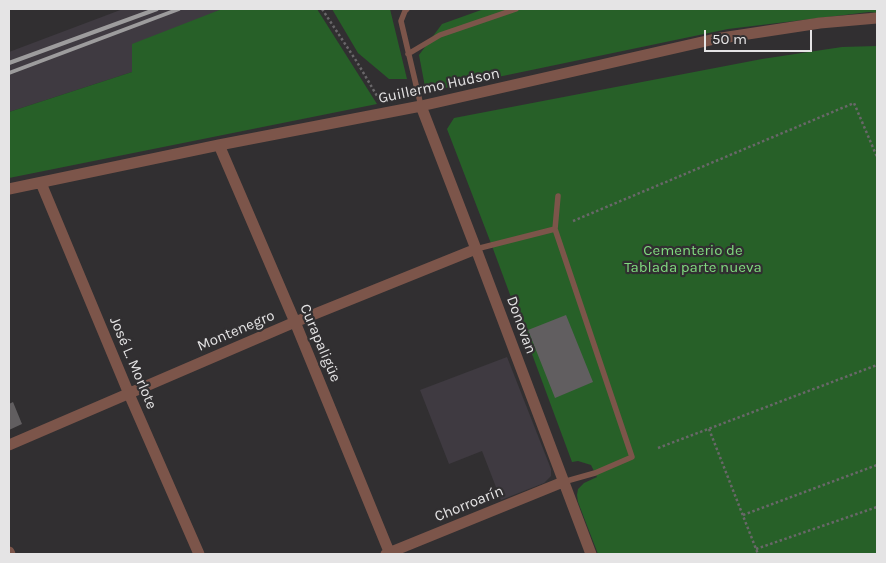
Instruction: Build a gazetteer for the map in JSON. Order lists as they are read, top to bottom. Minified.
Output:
{"streets":{"street":["Guillermo Hudson","Donovan","Montenegro","Curapaligüe","José L. Morlote","Chorroarín"]},"crossings":[["Guillermo Hudson","Donovan"],["Guillermo Hudson","Curapaligüe"],["Guillermo Hudson","José L. Morlote"],["Donovan","Montenegro"],["Donovan","Chorroarín"],["Montenegro","Curapaligüe"],["Montenegro","José L. Morlote"],["Curapaligüe","Chorroarín"]],"parks":["Cementerio de Tablada parte nueva"],"scale_bar":"50 m"}
